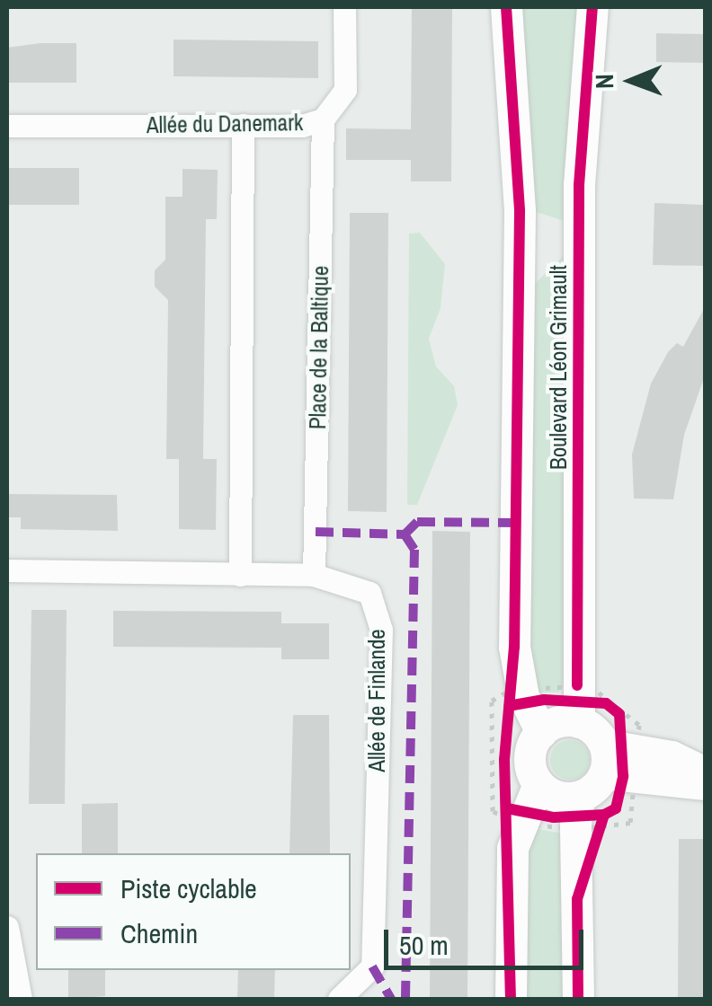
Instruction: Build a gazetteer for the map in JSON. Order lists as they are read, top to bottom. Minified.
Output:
{"streets":{"main road":["Boulevard Léon Grimault"],"street":["Allée du Danemark","Place de la Baltique","Allée de Finlande"]},"crossings":[["Allée du Danemark","Place de la Baltique"],["Place de la Baltique","Allée de Finlande"]],"legend":["Piste cyclable","Chemin"],"scale_bar":"50 m","north":"left"}
